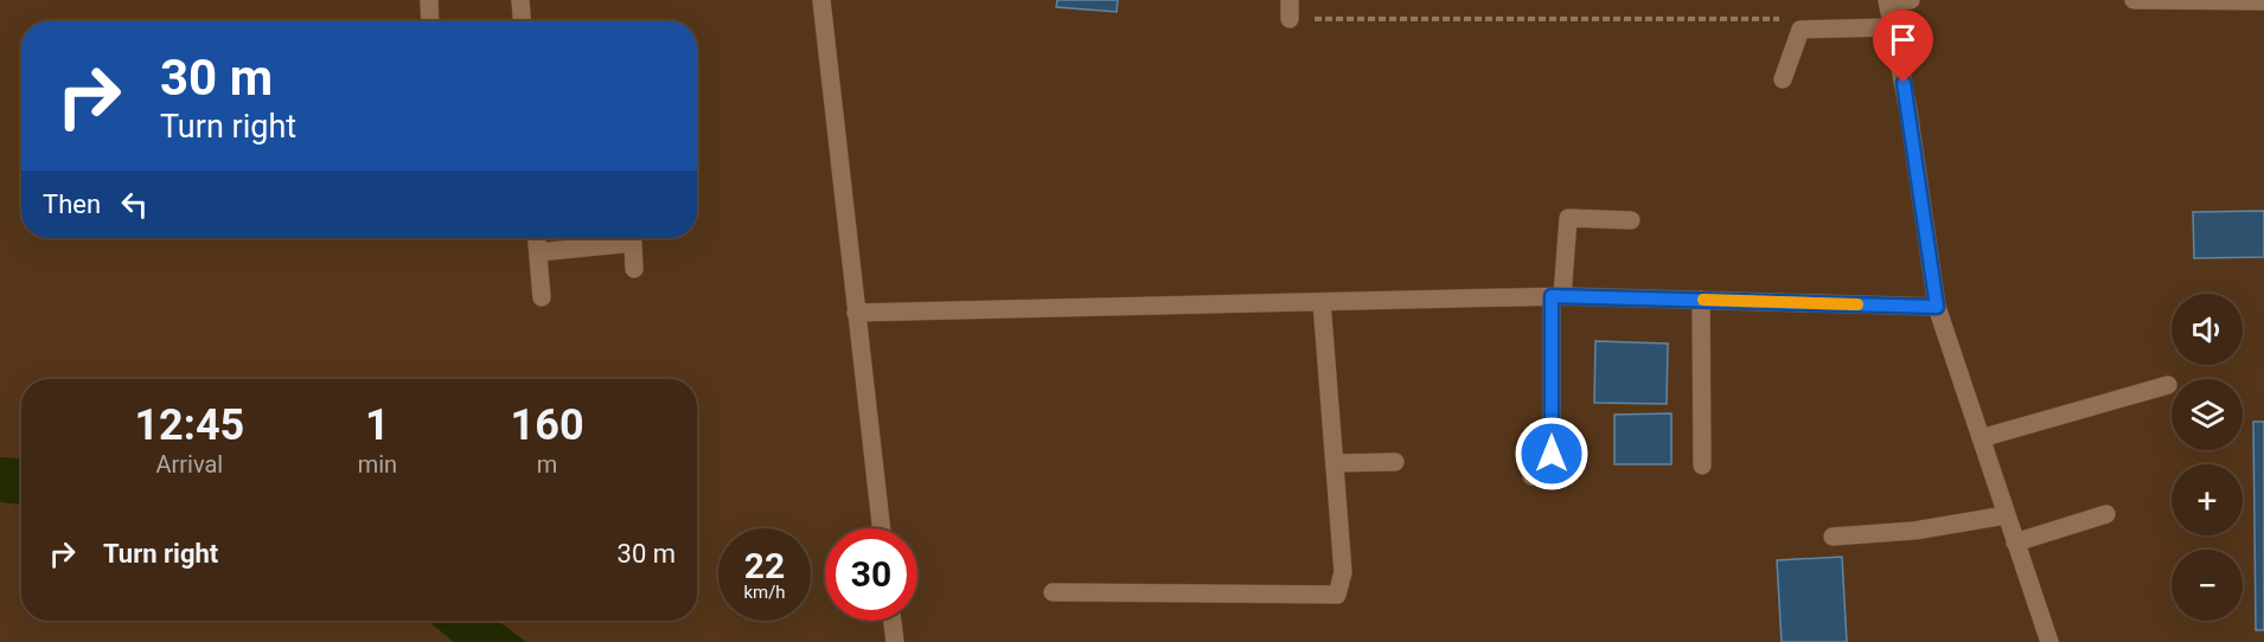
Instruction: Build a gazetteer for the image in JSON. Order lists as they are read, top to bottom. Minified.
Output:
{"page":{"turn":["30 m","Turn right"],"then":"Then","map_buttons":["+","−"],"eta":["12:45","Arrival","1","min","160","m"],"list":[{"name":"Turn right","value":"30 m"}],"speed":"22 km/h","limit":"30"}}
